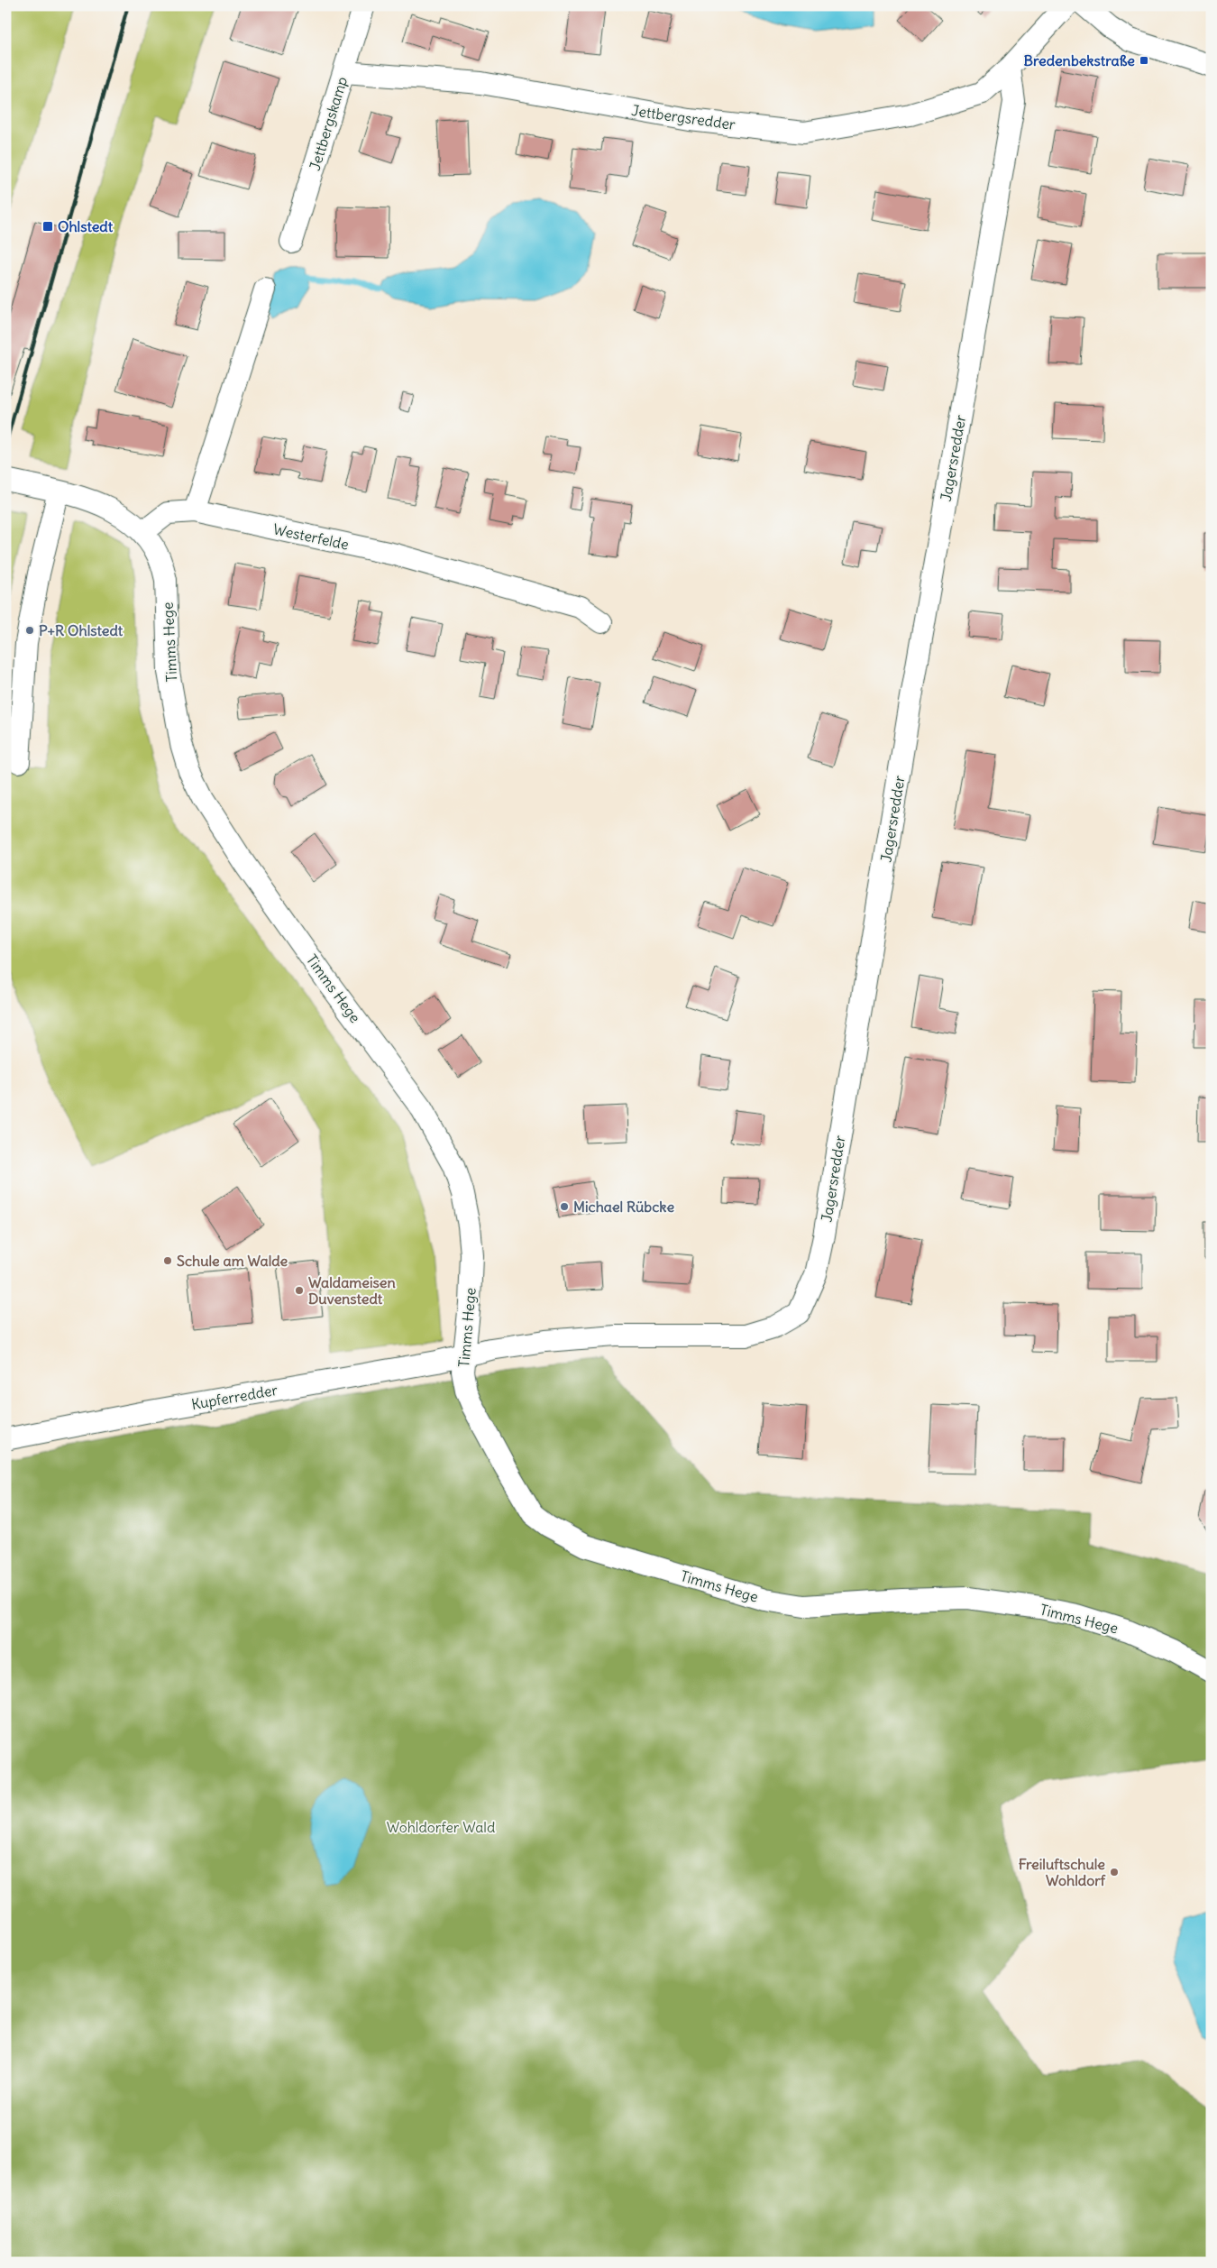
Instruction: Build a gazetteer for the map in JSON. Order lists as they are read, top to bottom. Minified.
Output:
{"streets":{"street":["Jettbergsredder","Jettbergskamp","Jagersredder","Westerfelde","Timms Hege","Kupferredder"]},"crossings":[["Jettbergsredder","Jettbergskamp"],["Jettbergsredder","Jagersredder"],["Jagersredder","Timms Hege"],["Jagersredder","Kupferredder"],["Westerfelde","Timms Hege"],["Timms Hege","Kupferredder"]],"parks":["Wohldorfer Wald"],"places":{"transit":["Bredenbekstraße","Ohlstedt"],"other":["P+R Ohlstedt","Michael Rübcke","Schule am Walde","Waldameisen Duvenstedt","Freiluftschule Wohldorf"]}}
